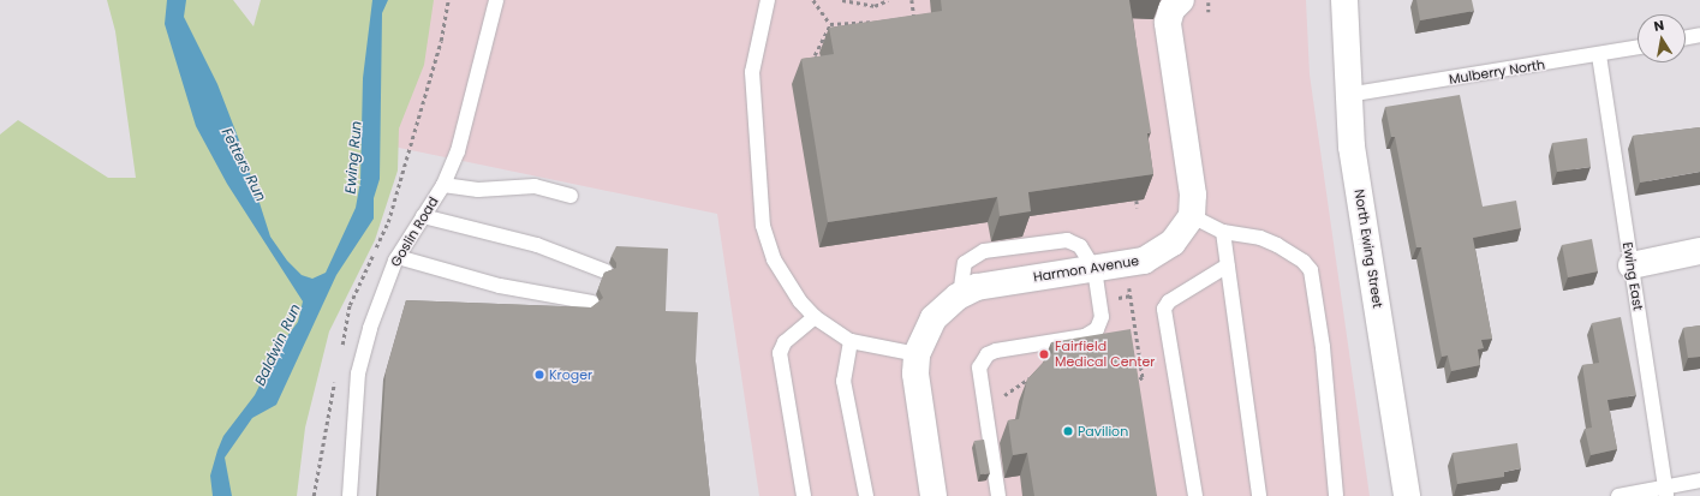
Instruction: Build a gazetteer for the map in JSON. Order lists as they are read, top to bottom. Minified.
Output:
{"streets":{"street":["North Ewing Street","Harmon Avenue"],"lane":["Mulberry North","Goslin Road","Ewing East"]},"crossings":[["Mulberry North","North Ewing Street"],["Mulberry North","Ewing East"]],"water":["Ewing Run","Fetters Run","Baldwin Run"],"places":["Fairfield Medical Center","Kroger","Pavilion"],"north":"top"}
